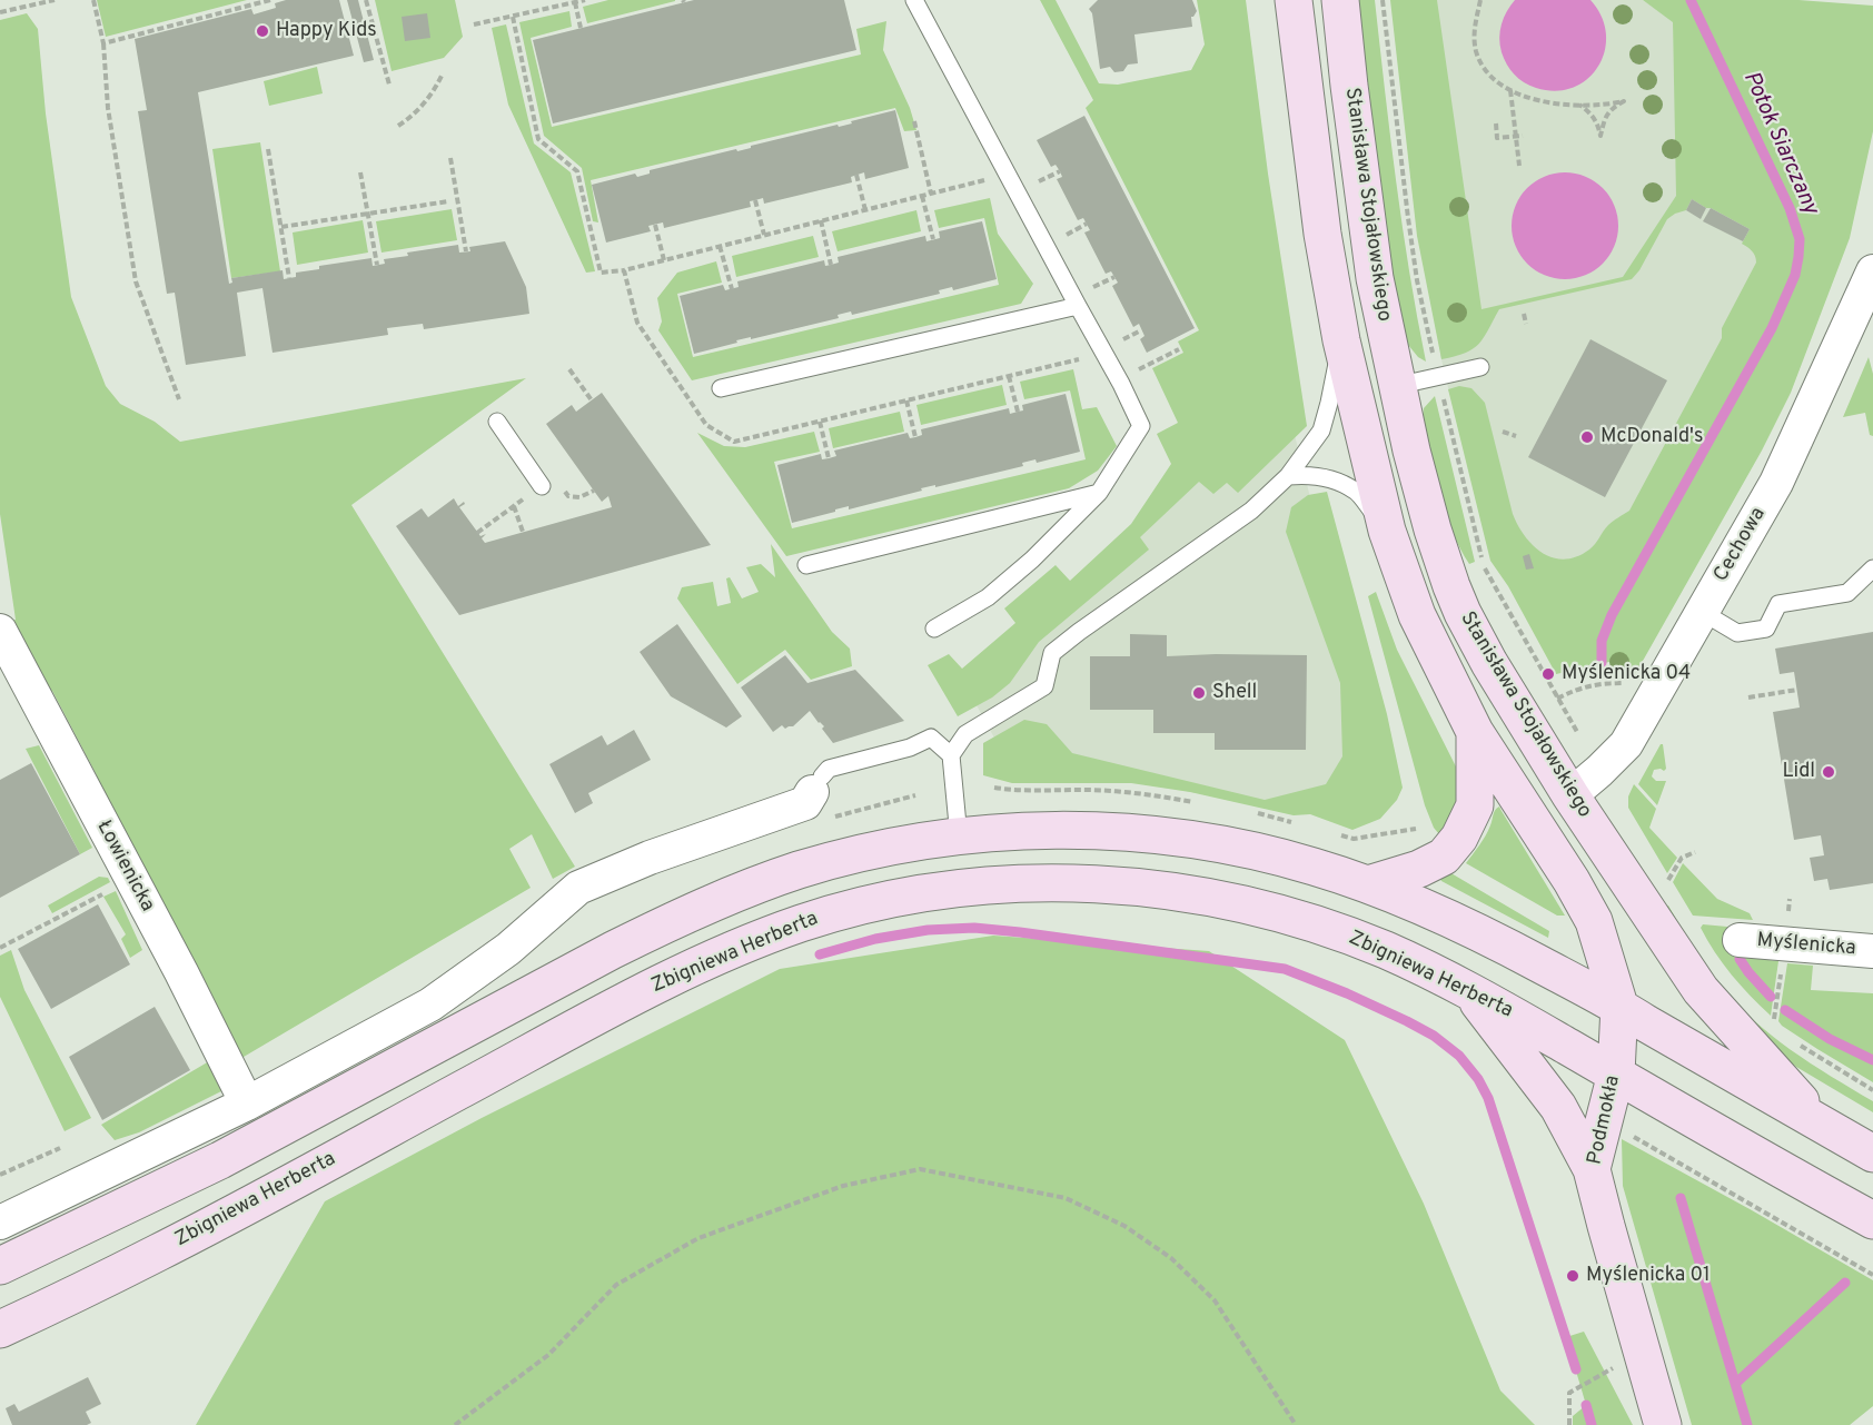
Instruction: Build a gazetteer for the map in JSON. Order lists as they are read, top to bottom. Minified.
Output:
{"streets":{"main road":["Stanisława Stojałowskiego","Zbigniewa Herberta","Podmokła"],"street":["Cechowa","Łowienicka","Myślenicka"]},"crossings":[["Stanisława Stojałowskiego","Cechowa"],["Zbigniewa Herberta","Podmokła"]],"water":["Potok Siarczany"],"places":["Happy Kids","McDonald's","Myślenicka 04","Shell","Lidl","Myślenicka 01"]}
